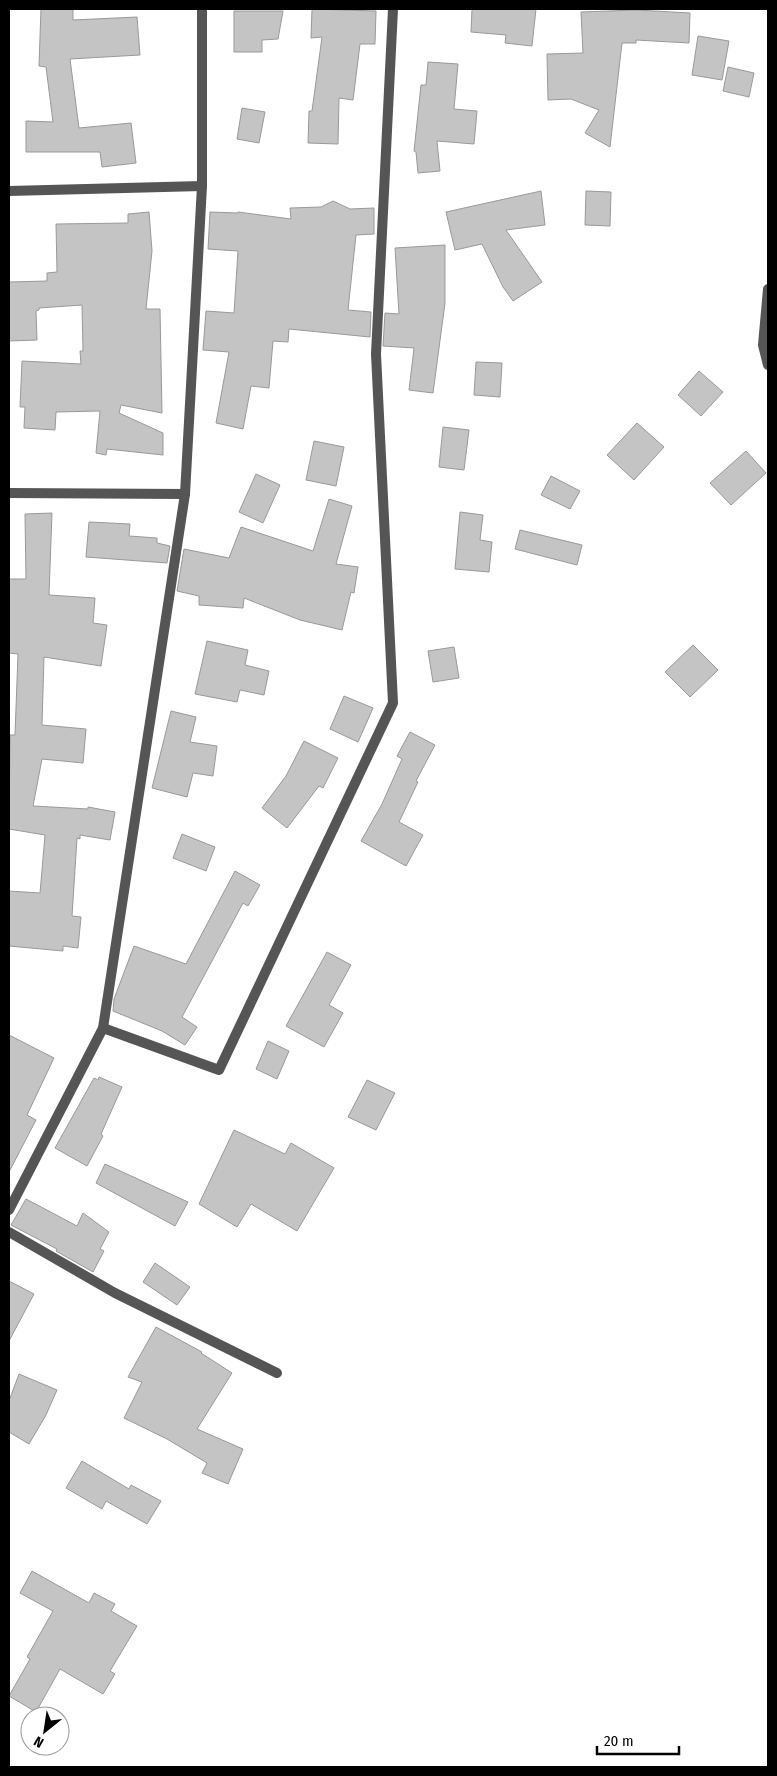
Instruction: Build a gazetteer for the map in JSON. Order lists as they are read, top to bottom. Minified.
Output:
{"scale_bar":"20 m","north":"bottom left"}
